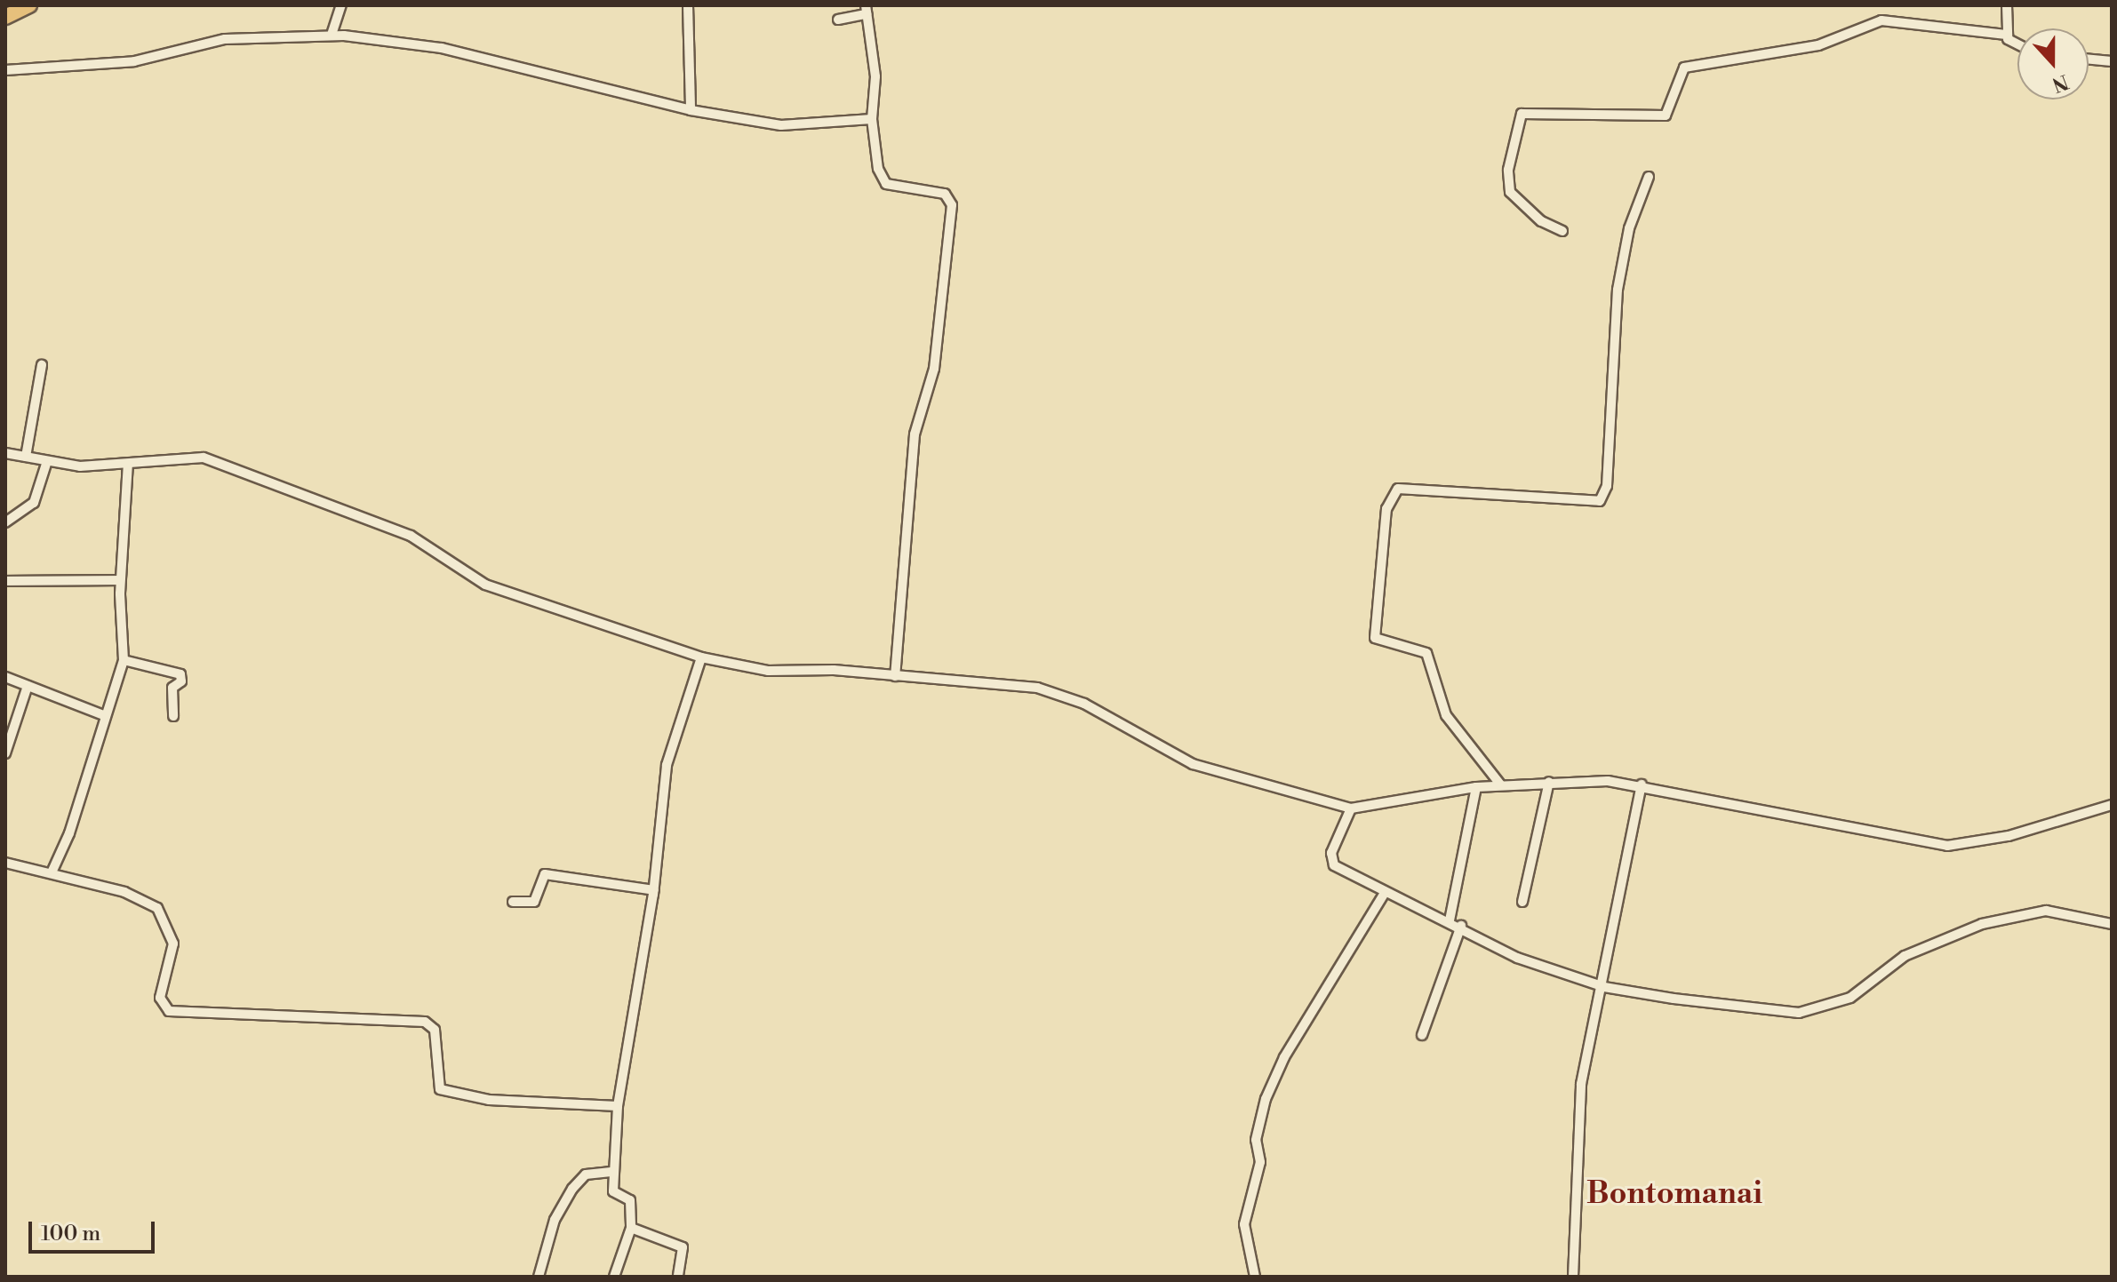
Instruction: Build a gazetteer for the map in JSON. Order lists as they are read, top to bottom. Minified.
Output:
{"districts":["Bontomanai"],"scale_bar":"100 m","north":"bottom"}
